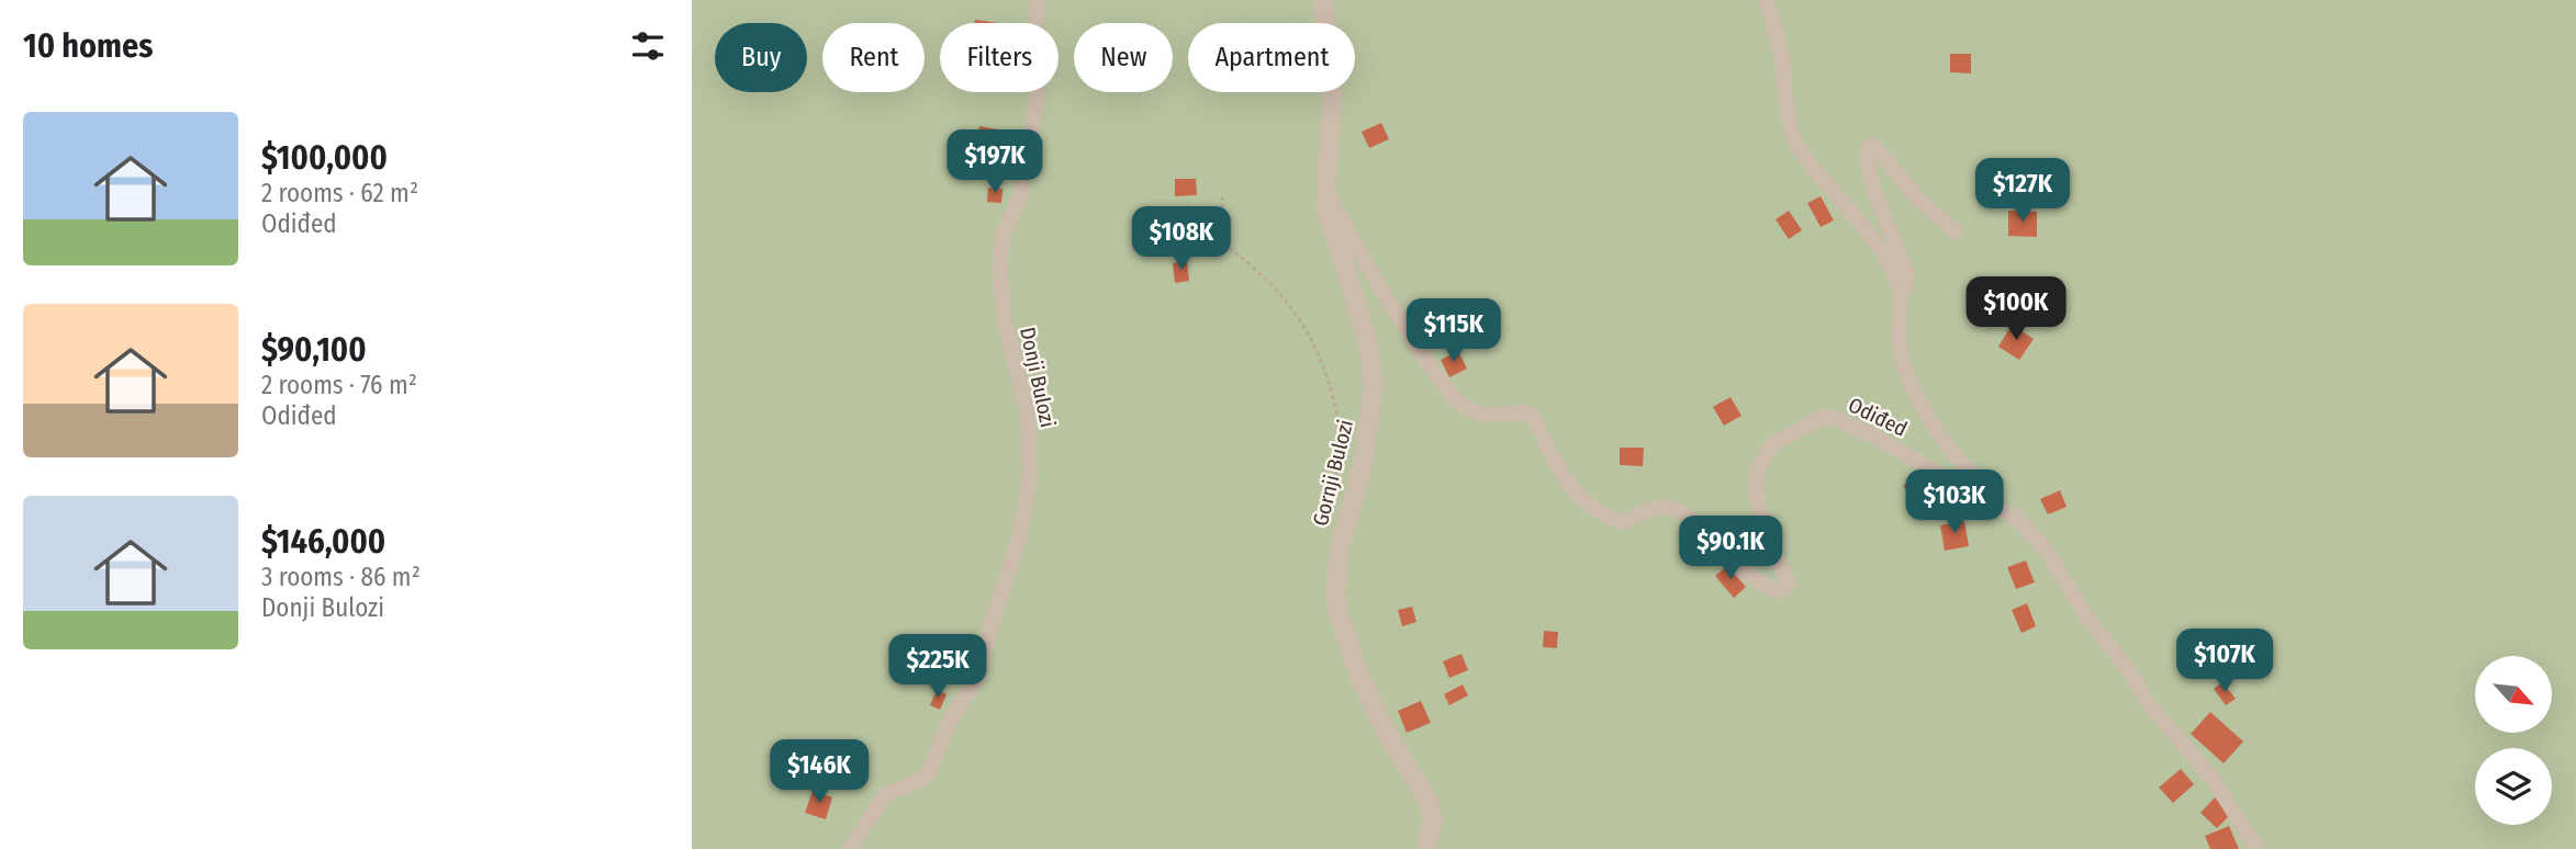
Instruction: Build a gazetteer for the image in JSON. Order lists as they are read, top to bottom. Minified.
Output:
{"streets":{"street":["Donji Bulozi","Odiđed","Gornji Bulozi"]},"crossings":[["Odiđed","Gornji Bulozi"]],"north":"bottom right","page":{"heading":"10 homes","chip":["Buy","Rent","Filters","New","Apartment"],"list":[{"name":"$100,000","note":"2 rooms · 62 m² · Odiđed"},{"name":"$90,100","note":"2 rooms · 76 m² · Odiđed"},{"name":"$146,000","note":"3 rooms · 86 m² · Donji Bulozi"}],"price":["$197K","$127K","$108K","$100K","$115K","$103K","$90.1K","$107K","$225K","$146K"]}}
